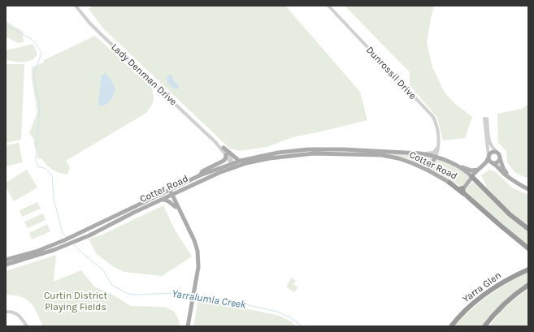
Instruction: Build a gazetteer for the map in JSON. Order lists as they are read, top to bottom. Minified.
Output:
{"streets":{"highway":["Yarra Glen"],"main road":["Cotter Road"],"street":["Dunrossil Drive","Lady Denman Drive"]},"crossings":[["Dunrossil Drive","Cotter Road"],["Lady Denman Drive","Cotter Road"]],"water":["Yarralumla Creek"],"parks":["Curtin District Playing Fields"]}
